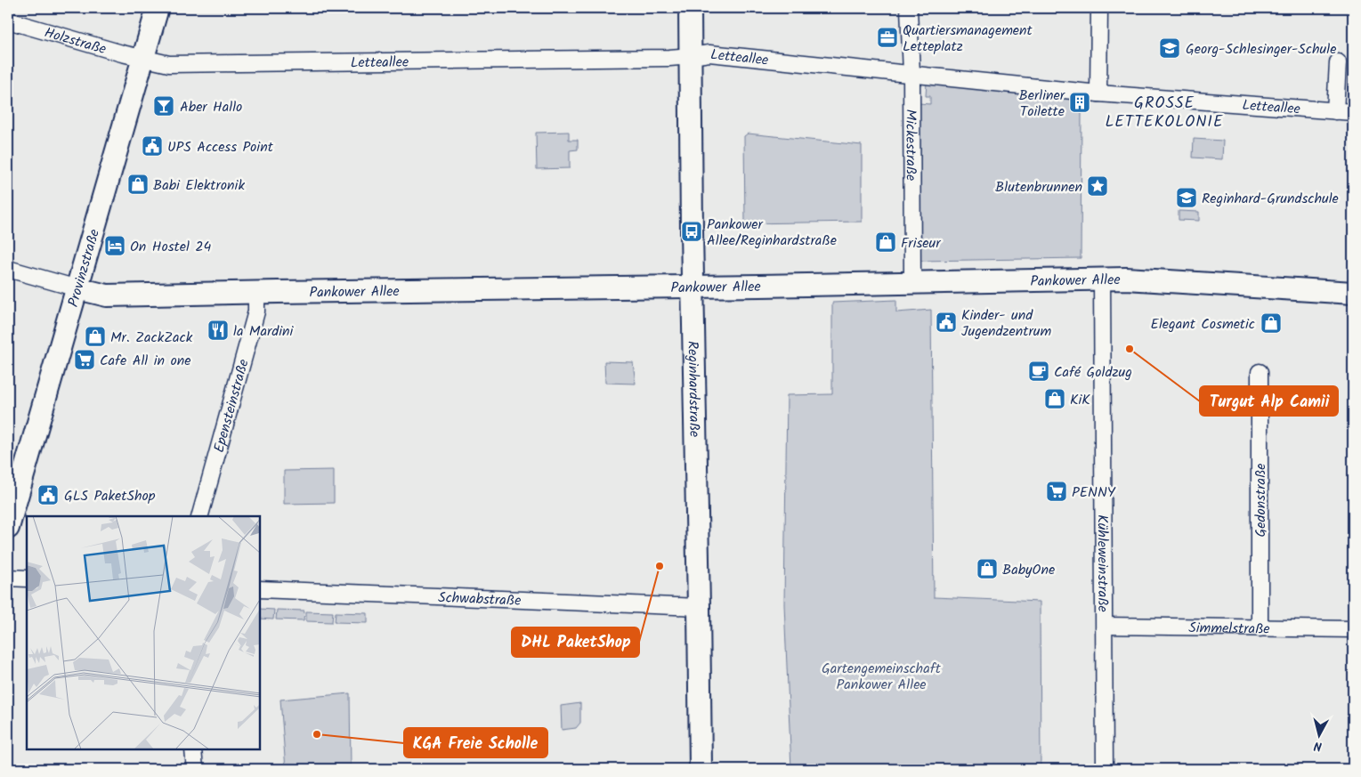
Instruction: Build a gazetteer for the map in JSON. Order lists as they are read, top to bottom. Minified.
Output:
{"streets":{"street":["Holzstraße","Letteallee","Mickestraße","Provinzstraße","Pankower Allee","Reginhardstraße","Epensteinstraße","Gedonstraße","Kühleweinstraße","Schwabstraße","Simmelstraße"]},"crossings":[["Holzstraße","Letteallee"],["Holzstraße","Provinzstraße"],["Letteallee","Mickestraße"],["Letteallee","Provinzstraße"],["Letteallee","Reginhardstraße"],["Mickestraße","Pankower Allee"],["Provinzstraße","Pankower Allee"],["Pankower Allee","Reginhardstraße"],["Pankower Allee","Epensteinstraße"],["Pankower Allee","Kühleweinstraße"],["Reginhardstraße","Schwabstraße"],["Gedonstraße","Simmelstraße"],["Kühleweinstraße","Simmelstraße"]],"districts":["GROSSE LETTEKOLONIE"],"parks":["Gartengemeinschaft Pankower Allee"],"places":{"office":["Quartiersmanagement Letteplatz"],"school or university":["Georg-Schlesinger-Schule","Reginhard-Grundschule"],"building":["Berliner Toilette"],"bar":["Aber Hallo"],"public building":["UPS Access Point","Kinder- und Jugendzentrum","GLS PaketShop"],"shop":["Babi Elektronik","Friseur","Elegant Cosmetic","Mr. ZackZack","KiK","BabyOne"],"place":["Blutenbrunnen"],"bus stop":["Pankower Allee/Reginhardstraße"],"hotel":["On Hostel 24"],"restaurant":["la Mardini"],"other":["Turgut Alp Camii","DHL PaketShop","KGA Freie Scholle"],"supermarket":["Cafe All in one","PENNY"],"cafe":["Café Goldzug"]},"north":"bottom"}
